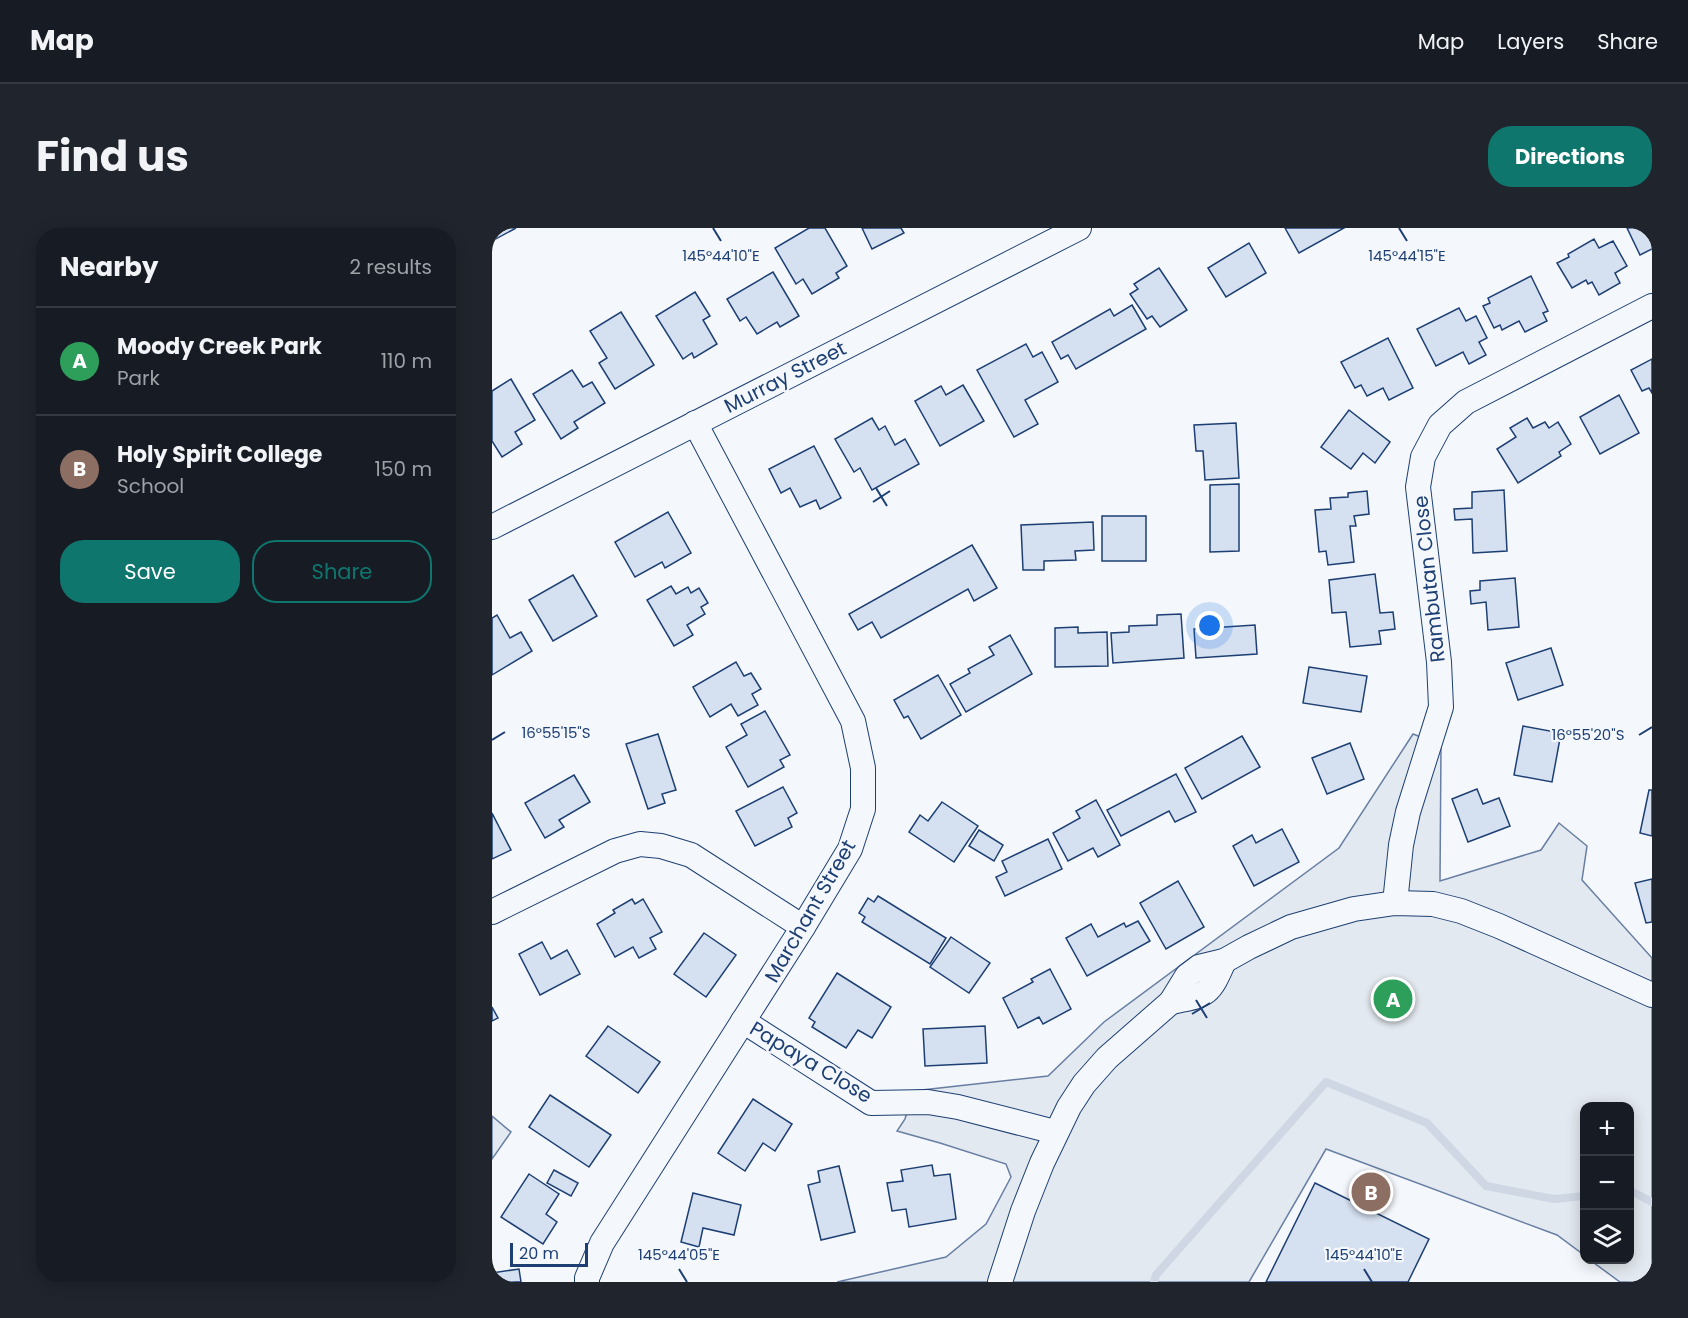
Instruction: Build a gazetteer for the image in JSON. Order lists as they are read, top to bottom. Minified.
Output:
{"streets":{"street":["Murray Street","Rambutan Close","Marchant Street","Papaya Close"]},"crossings":[["Murray Street","Marchant Street"],["Marchant Street","Papaya Close"]],"scale_bar":"20 m","page":{"header":"Map","nav":["Map","Layers","Share"],"title":"Find us","buttons":["Directions",["Save","Share"]],"heading":["Nearby","2 results"],"list":[{"mark":"A","name":"Moody Creek Park","note":"Park","value":"110 m"},{"mark":"B","name":"Holy Spirit College","note":"School","value":"150 m"}],"pins":["A","B"],"map_buttons":["+","−"],"scale":"20 m"},"coordinates":["145°44'10\"E","145°44'15\"E","16°55'15\"S","16°55'20\"S","145°44'05\"E"]}
